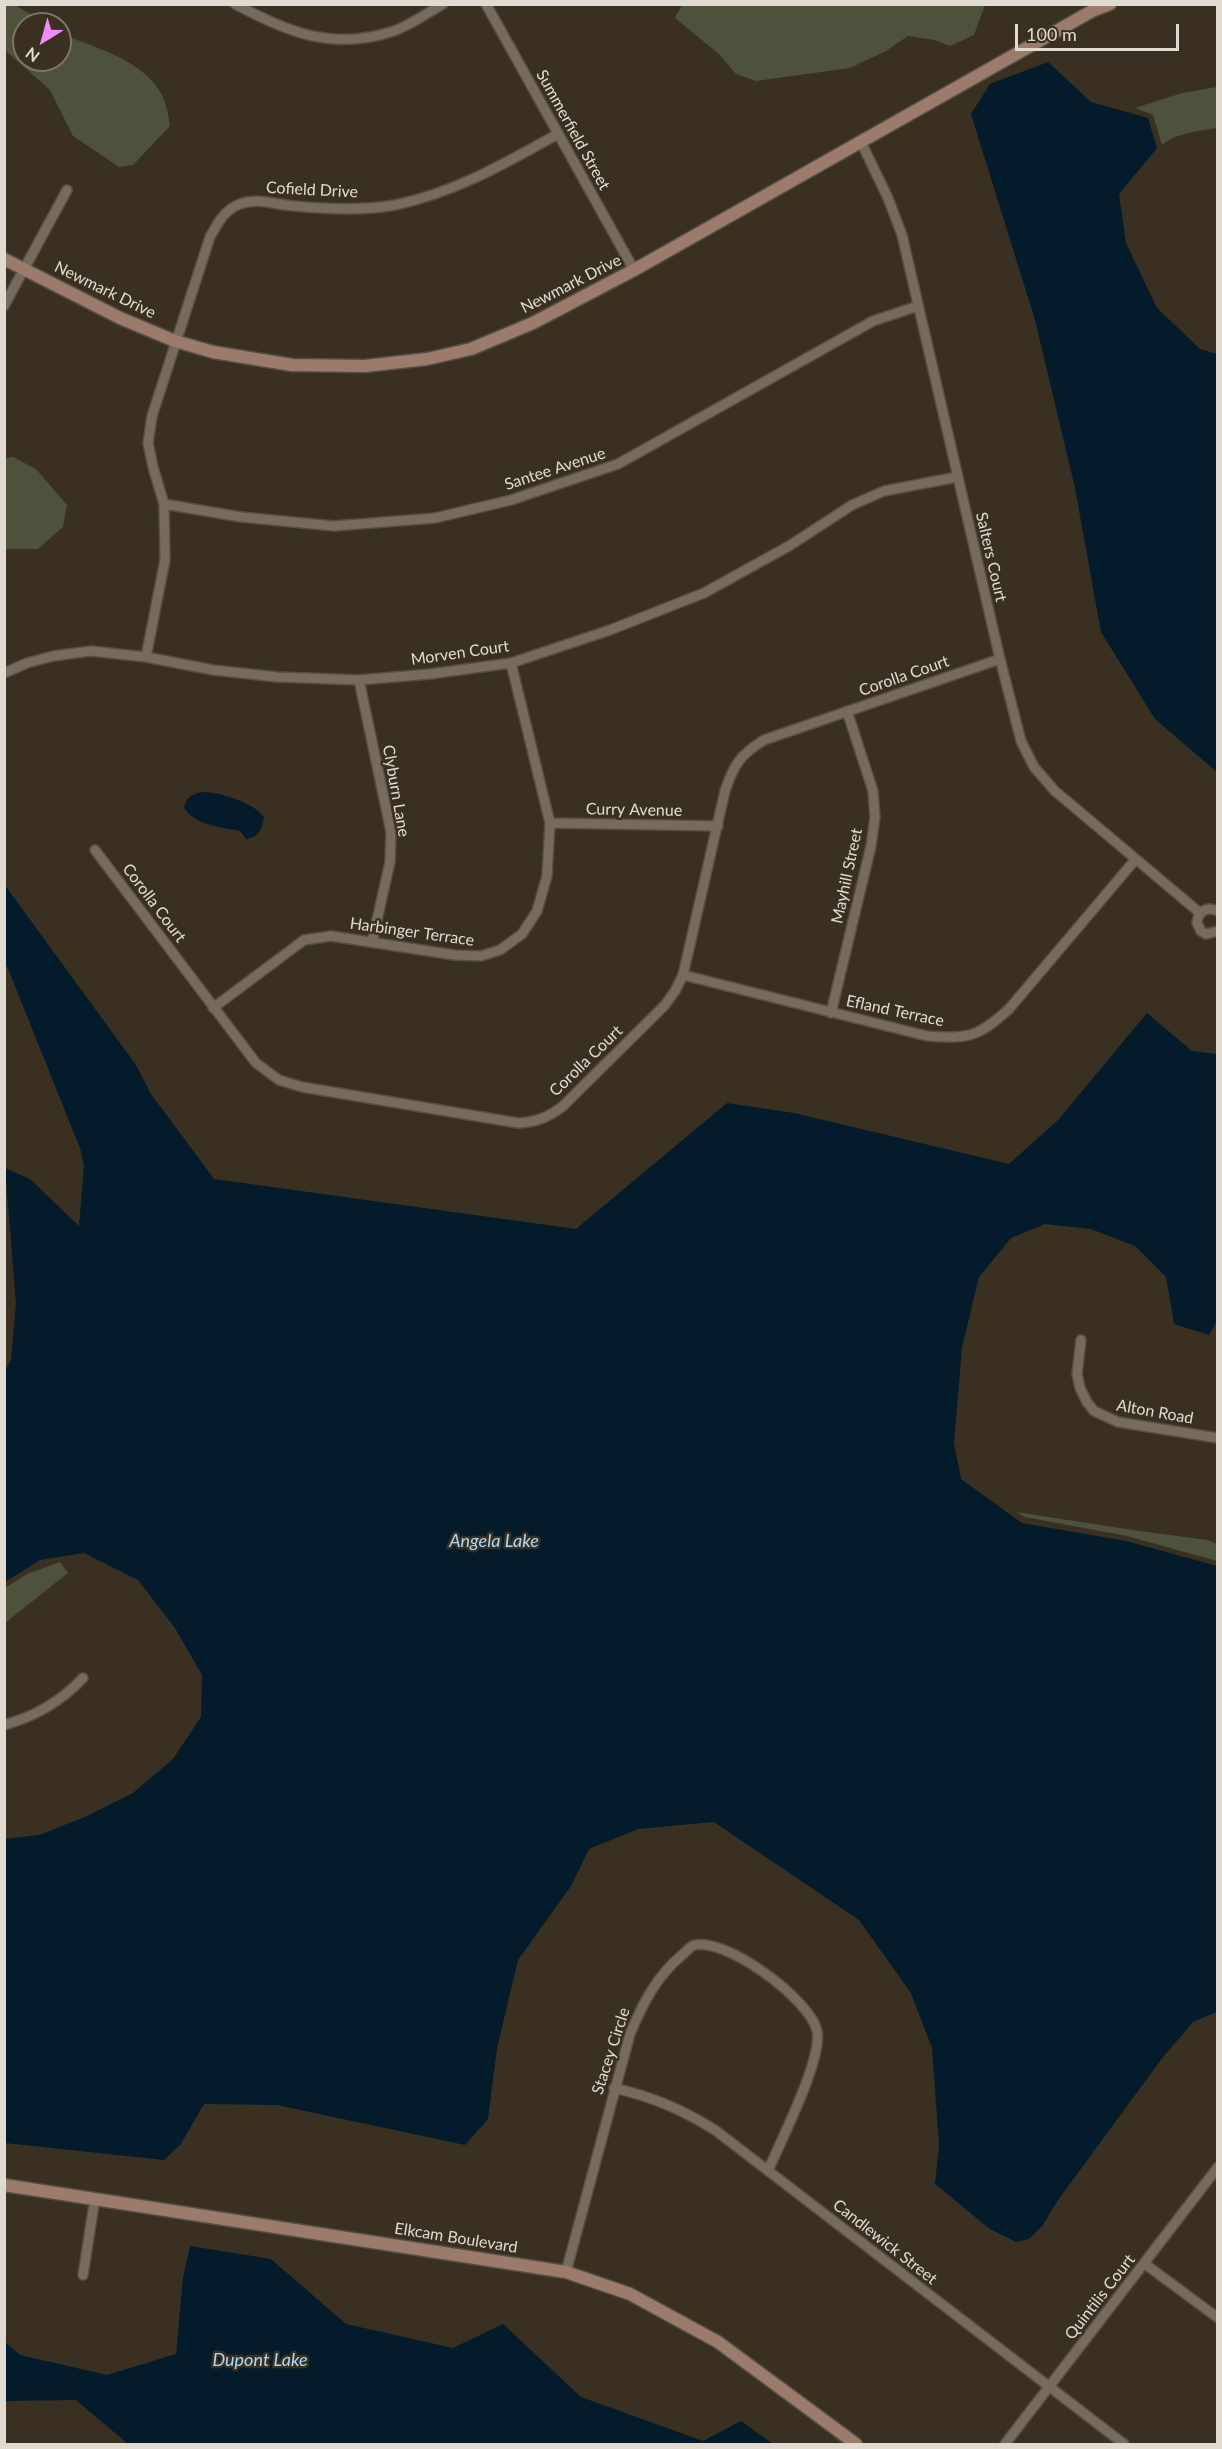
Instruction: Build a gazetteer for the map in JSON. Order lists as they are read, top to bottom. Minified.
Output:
{"streets":{"street":["Summerfield Street","Cofield Drive","Newmark Drive","Santee Avenue","Salters Court","Morven Court","Corolla Court","Clyburn Lane","Curry Avenue","Mayhill Street","Harbinger Terrace","Efland Terrace","Alton Road","Stacey Circle","Elkcam Boulevard","Candlewick Street","Quintilis Court"]},"crossings":[["Summerfield Street","Cofield Drive"],["Summerfield Street","Newmark Drive"],["Cofield Drive","Newmark Drive"],["Cofield Drive","Santee Avenue"],["Cofield Drive","Morven Court"],["Newmark Drive","Salters Court"],["Santee Avenue","Salters Court"],["Salters Court","Morven Court"],["Salters Court","Corolla Court"],["Salters Court","Efland Terrace"],["Morven Court","Clyburn Lane"],["Morven Court","Harbinger Terrace"],["Corolla Court","Curry Avenue"],["Corolla Court","Mayhill Street"],["Corolla Court","Harbinger Terrace"],["Corolla Court","Efland Terrace"],["Clyburn Lane","Harbinger Terrace"],["Curry Avenue","Harbinger Terrace"],["Mayhill Street","Efland Terrace"],["Stacey Circle","Elkcam Boulevard"],["Stacey Circle","Candlewick Street"],["Candlewick Street","Quintilis Court"]],"water":["Angela Lake","Dupont Lake"],"scale_bar":"100 m","north":"bottom left"}
